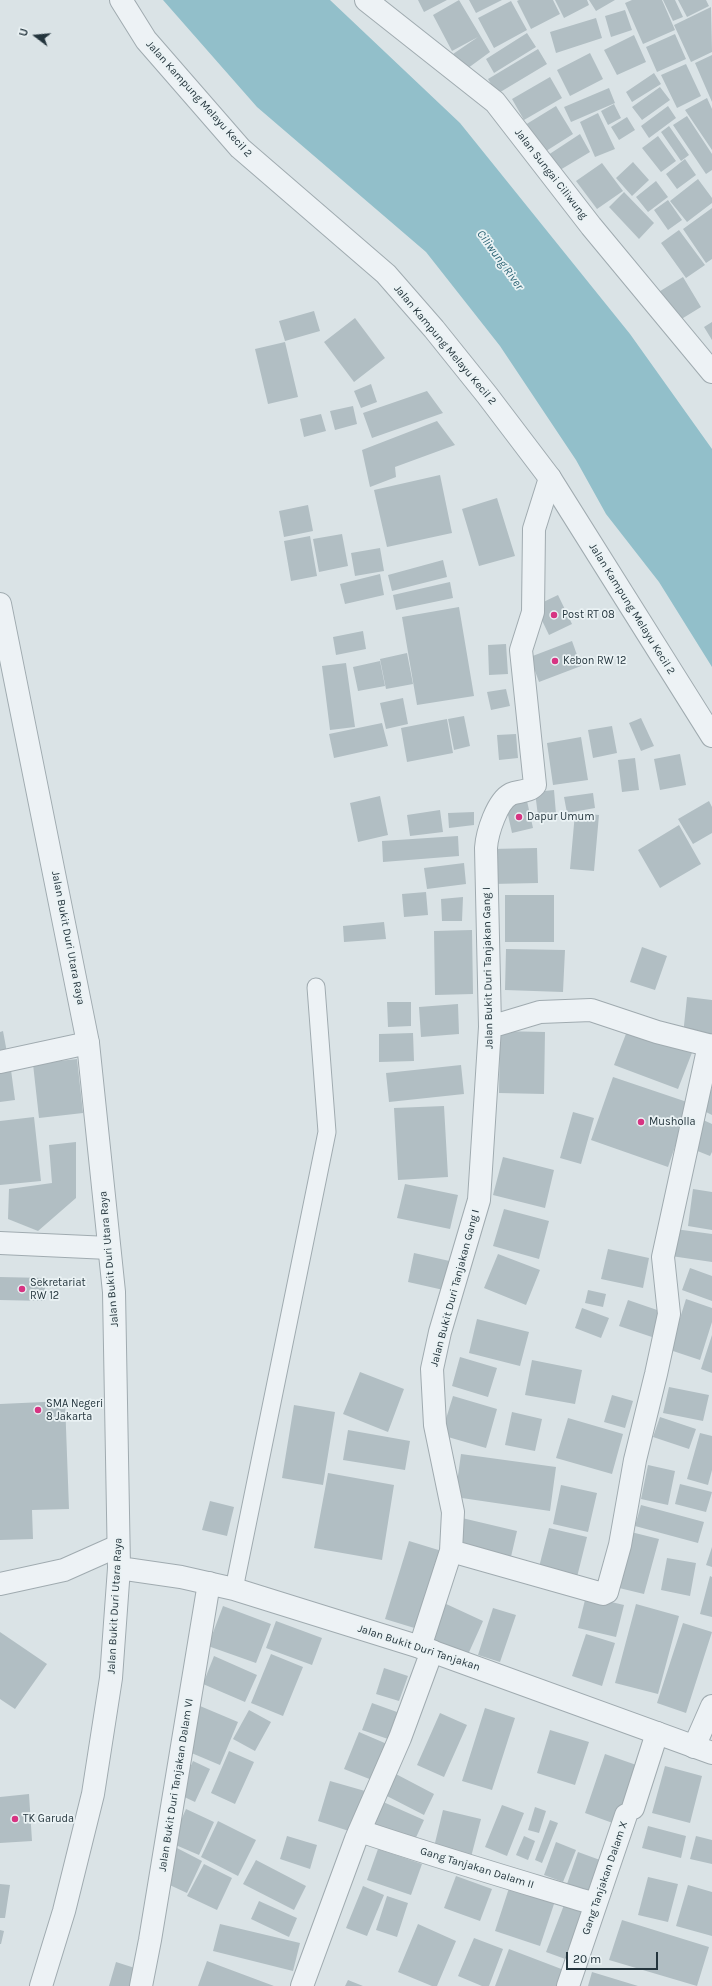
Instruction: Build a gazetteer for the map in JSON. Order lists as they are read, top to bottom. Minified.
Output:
{"streets":{"street":["Jalan Kampung Melayu Kecil 2","Jalan Sungai Ciliwung","Jalan Bukit Duri Utara Raya","Jalan Bukit Duri Tanjakan Gang I","Jalan Bukit Duri Tanjakan","Jalan Bukit Duri Tanjakan Dalam VI","Gang Tanjakan Dalam II","Gang Tanjakan Dalam X"]},"crossings":[["Jalan Kampung Melayu Kecil 2","Jalan Bukit Duri Tanjakan Gang I"],["Jalan Bukit Duri Utara Raya","Jalan Bukit Duri Tanjakan"],["Jalan Bukit Duri Tanjakan Gang I","Jalan Bukit Duri Tanjakan"],["Jalan Bukit Duri Tanjakan","Jalan Bukit Duri Tanjakan Dalam VI"],["Jalan Bukit Duri Tanjakan","Gang Tanjakan Dalam X"],["Gang Tanjakan Dalam II","Gang Tanjakan Dalam X"]],"water":["Ciliwung River"],"places":["Post RT 08","Kebon RW 12","Dapur Umum","Musholla","Sekretariat RW 12","SMA Negeri 8 Jakarta","TK Garuda"],"scale_bar":"20 m","north":"left"}
